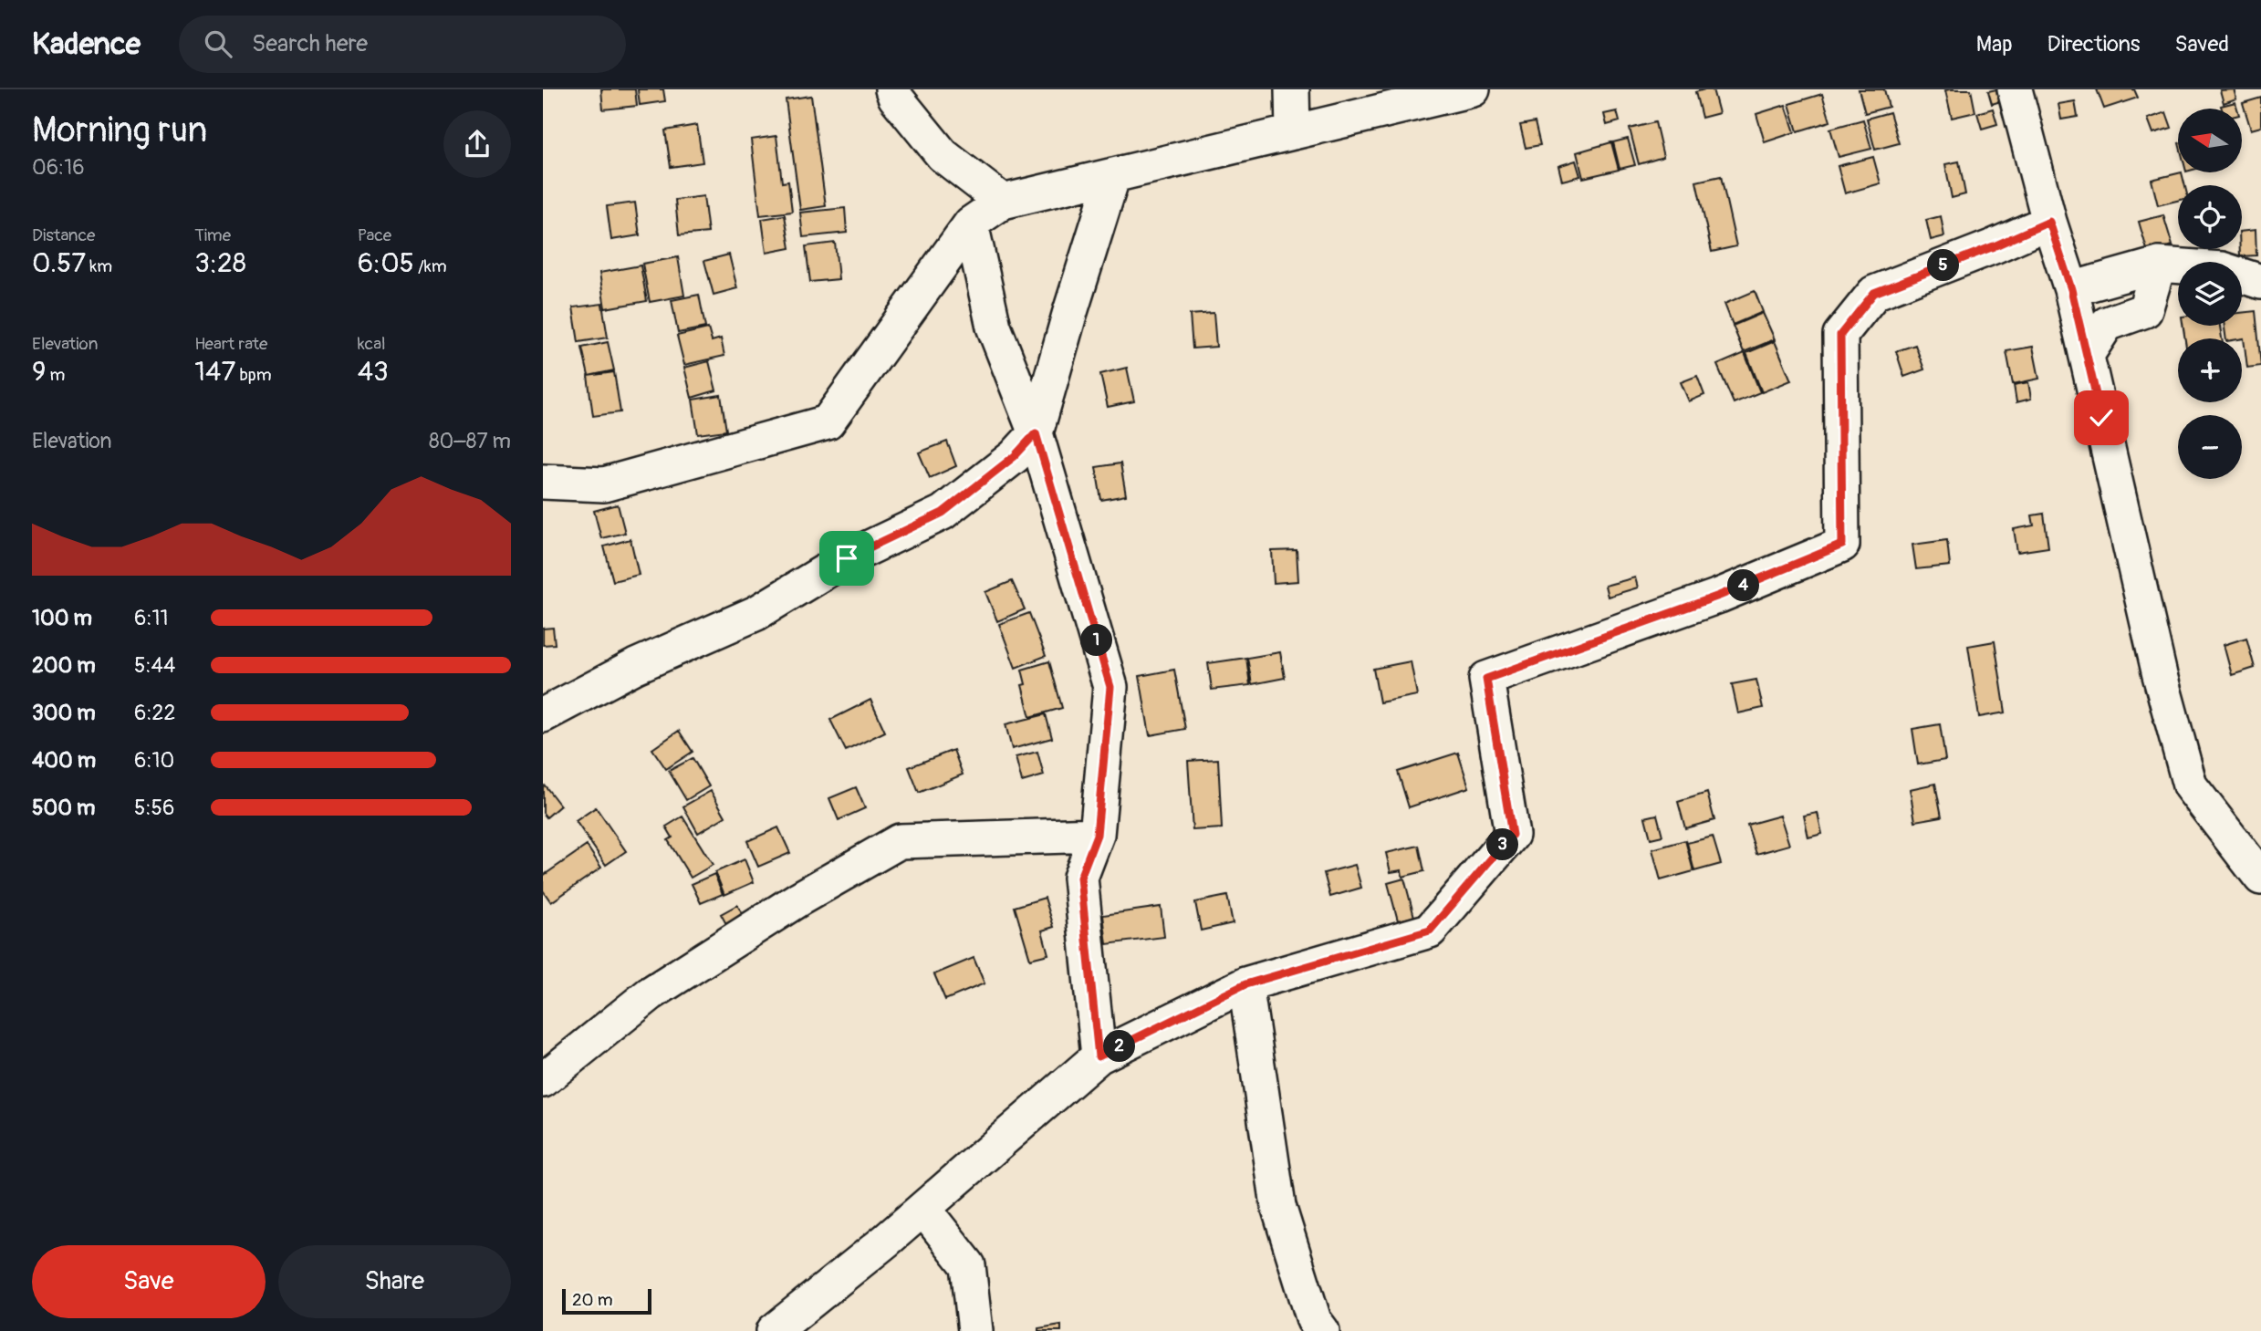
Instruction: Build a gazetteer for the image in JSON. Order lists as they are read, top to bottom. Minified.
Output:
{"scale_bar":"20 m","north":"left","page":{"header":"Kadence","search":"Search here","nav":["Map","Directions","Saved"],"heading":["Morning run","06:16"],"map_buttons":["+","−"],"stats":[["Distance","0.57 km"],["Time","3:28"],["Pace","6:05 /km"],["Elevation","9 m"],["Heart rate","147 bpm"],["kcal","43"]],"pins":["5","4","1","3","2"],"chart":["Elevation","80–87 m"],"list":[{"name":"100 m","note":"6:11"},{"name":"200 m","note":"5:44"},{"name":"300 m","note":"6:22"},{"name":"400 m","note":"6:10"},{"name":"500 m","note":"5:56"}],"buttons":["Save","Share"],"scale":"20 m"}}
